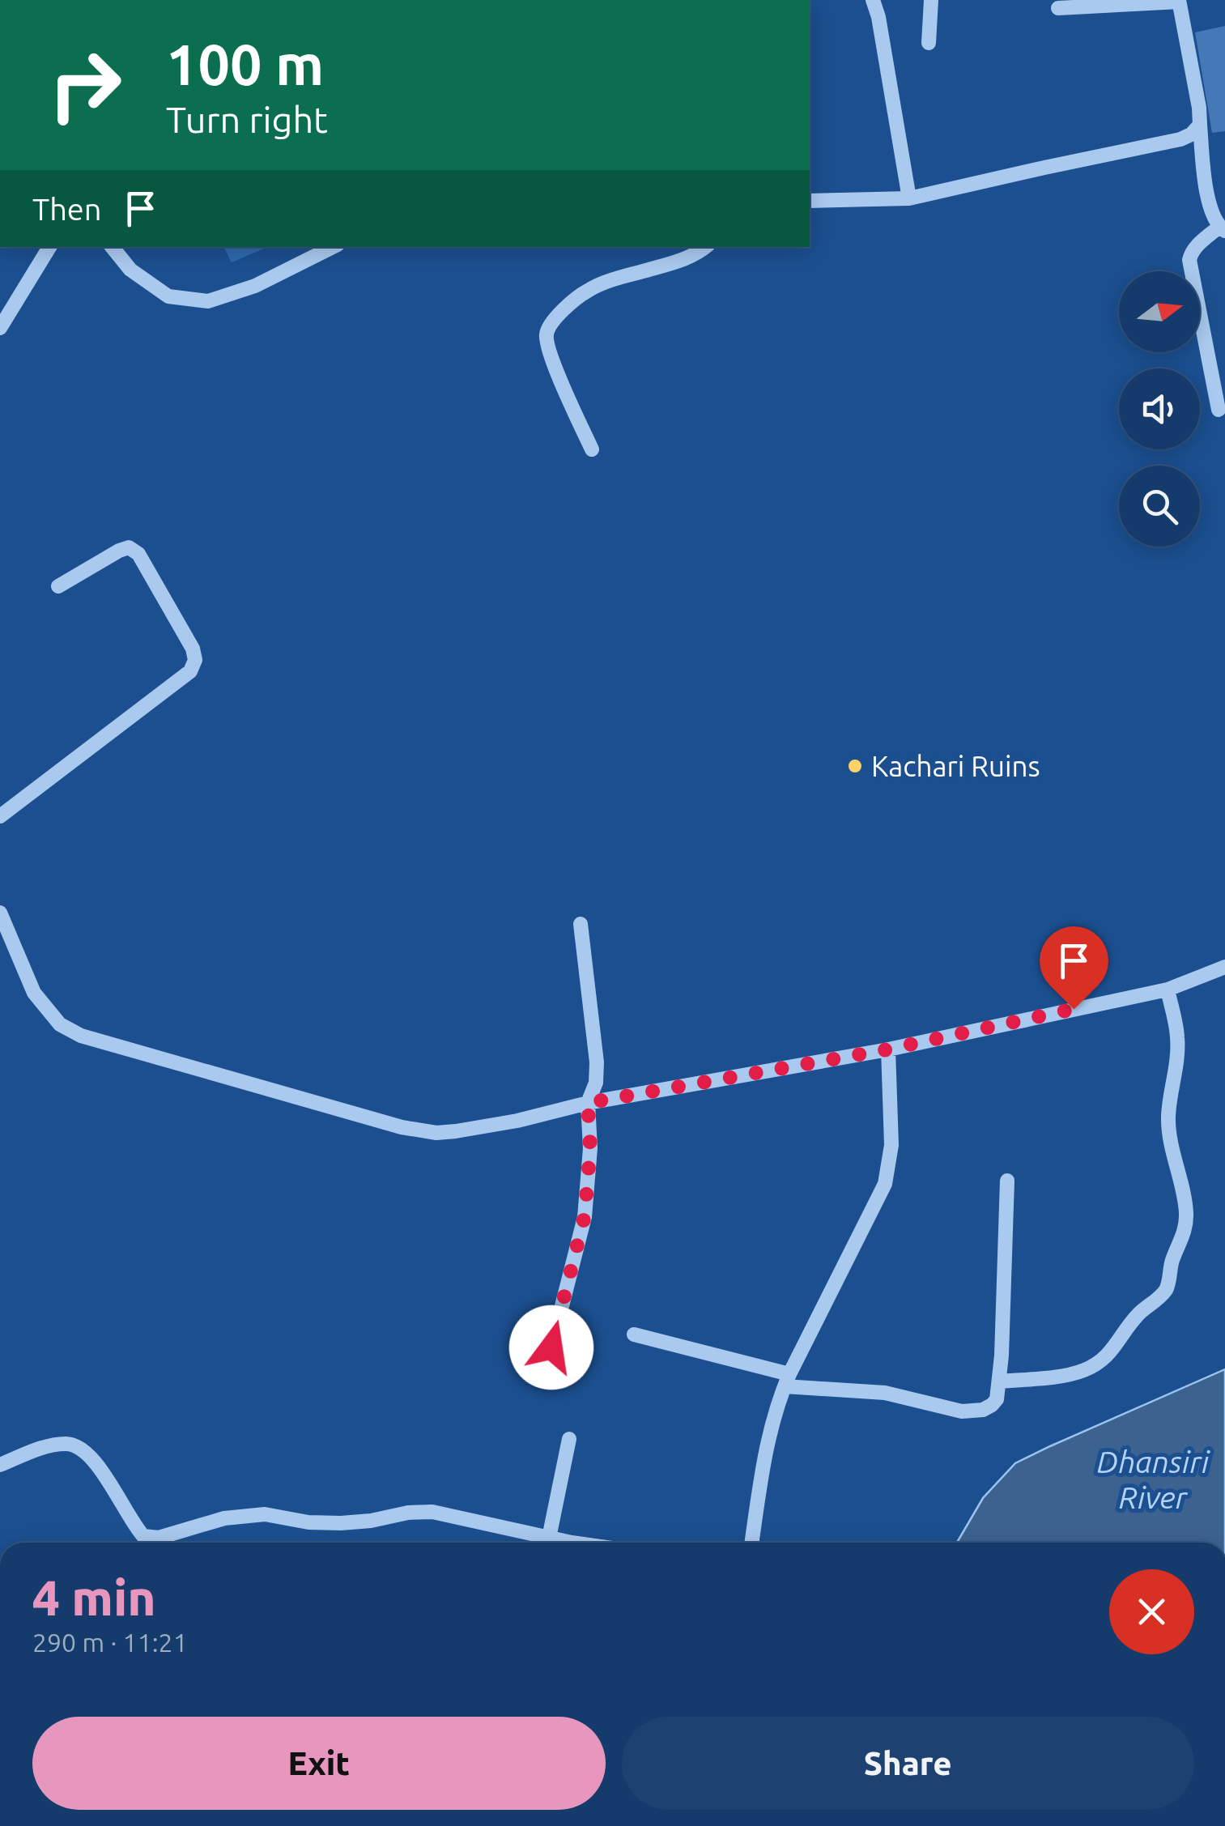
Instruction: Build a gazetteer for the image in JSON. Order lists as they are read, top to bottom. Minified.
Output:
{"water":["Dhansiri River"],"places":["Kachari Ruins"],"north":"right","page":{"turn":["100 m","Turn right"],"then":"Then","heading":["4 min","290 m · 11:21"],"buttons":["Exit","Share"]}}
